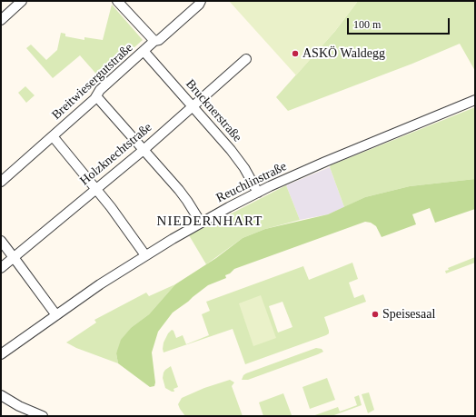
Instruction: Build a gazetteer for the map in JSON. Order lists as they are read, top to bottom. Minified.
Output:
{"streets":{"street":["Breitwiesergutstraße","Brucknerstraße","Holzknechtstraße","Reuchlinstraße"]},"crossings":[["Breitwiesergutstraße","Brucknerstraße"],["Brucknerstraße","Holzknechtstraße"],["Brucknerstraße","Reuchlinstraße"]],"districts":["NIEDERNHART"],"places":["ASKÖ Waldegg","Speisesaal"],"scale_bar":"100 m"}
